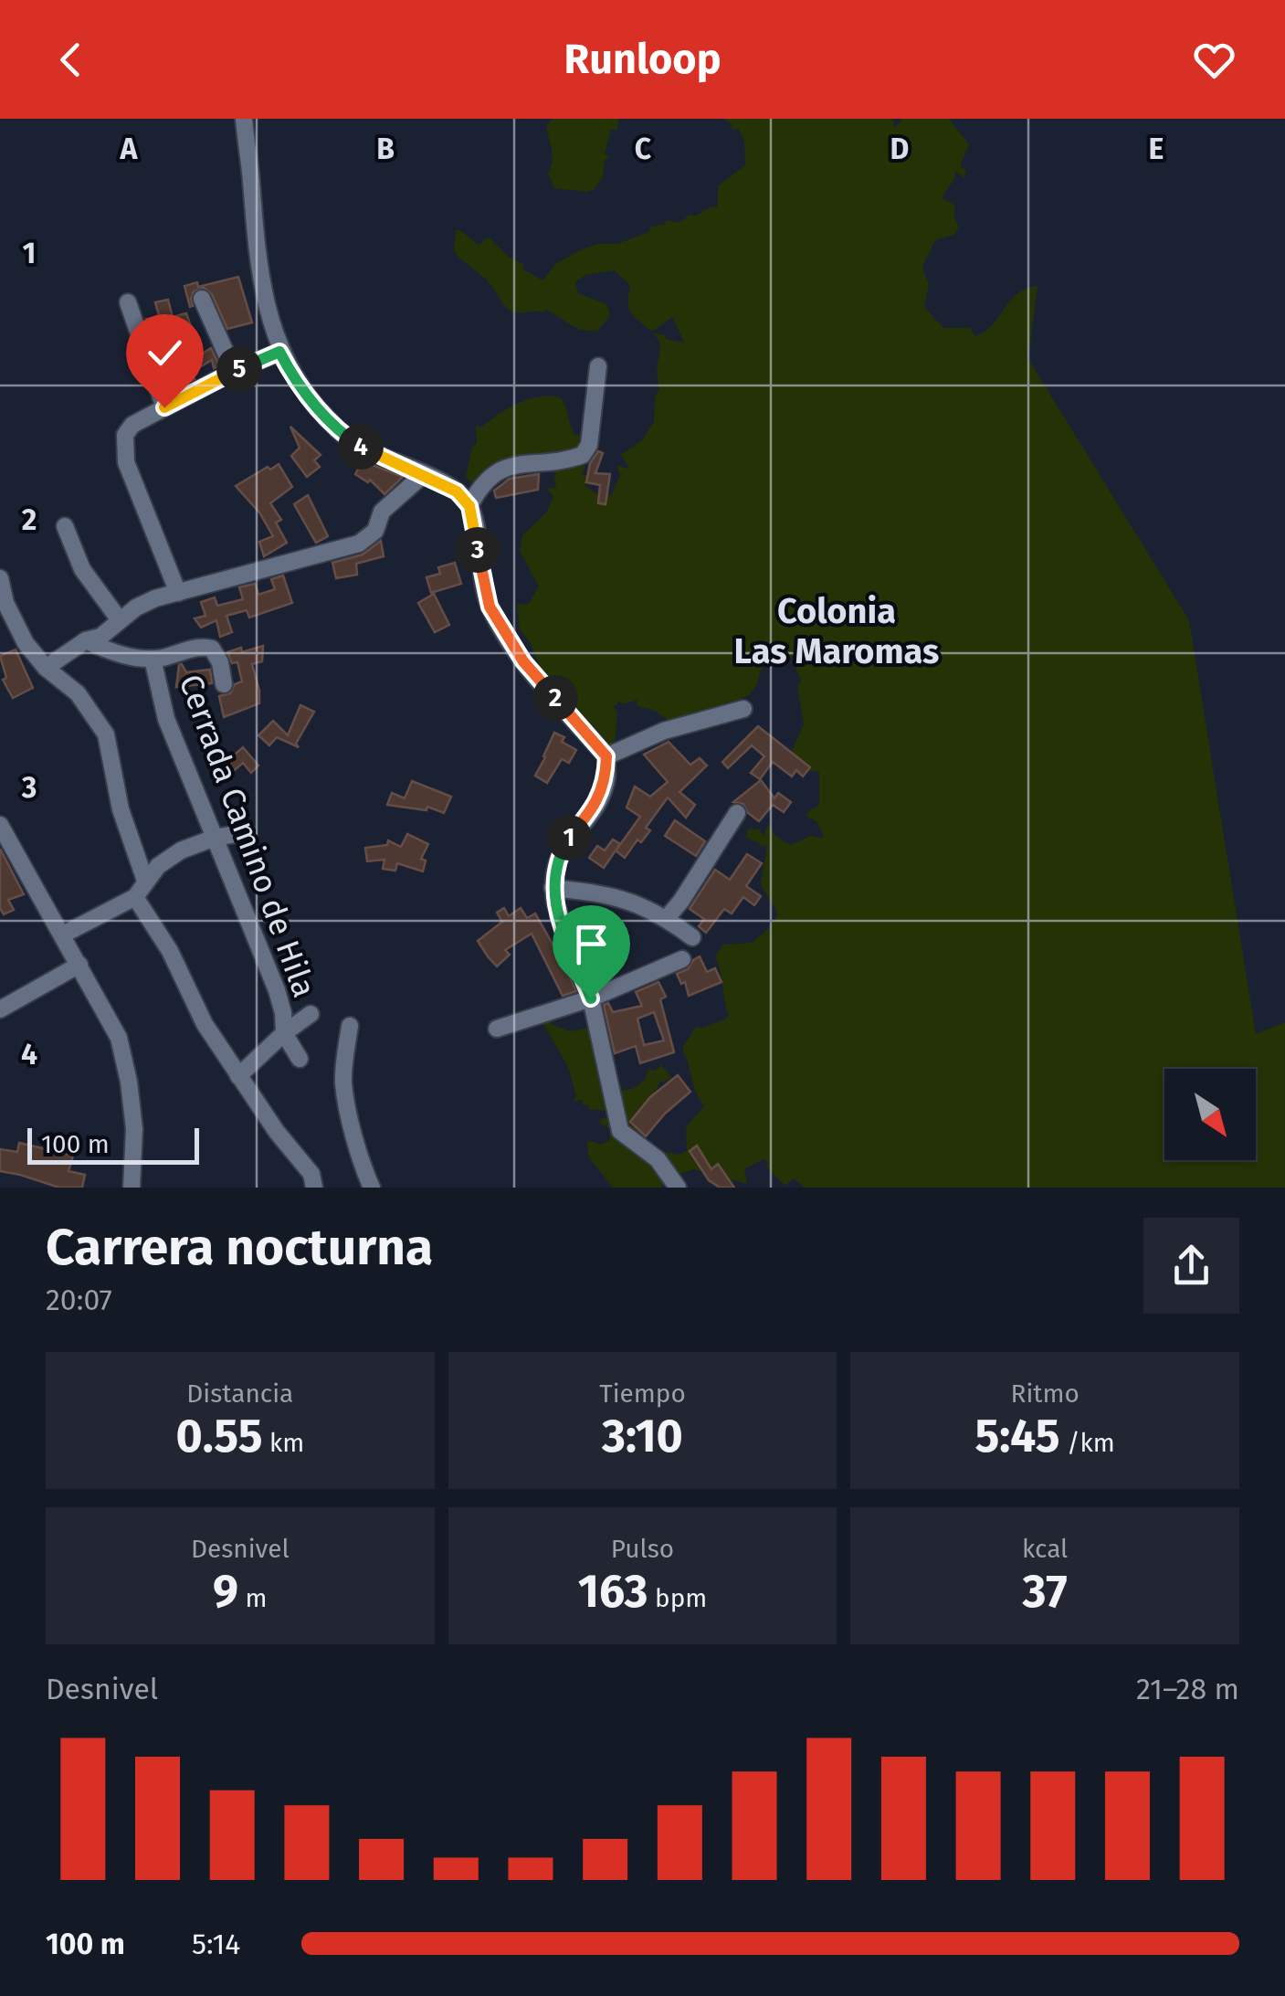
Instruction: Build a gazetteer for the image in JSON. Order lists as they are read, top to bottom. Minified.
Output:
{"streets":{"street":["Cerrada Camino de Hila"]},"districts":["Colonia Las Maromas"],"scale_bar":"100 m","north":"bottom right","page":{"header":"Runloop","pins":["5","4","3","2","1"],"scale":"100 m","heading":["Carrera nocturna","20:07"],"stats":[["Distancia","0.55 km"],["Tiempo","3:10"],["Ritmo","5:45 /km"],["Desnivel","9 m"],["Pulso","163 bpm"],["kcal","37"]],"chart":["Desnivel","21–28 m"],"list":[{"name":"100 m","note":"5:14"}]},"grid":{"columns":["A","B","C","D","E"],"rows":["1","2","3","4"]}}
